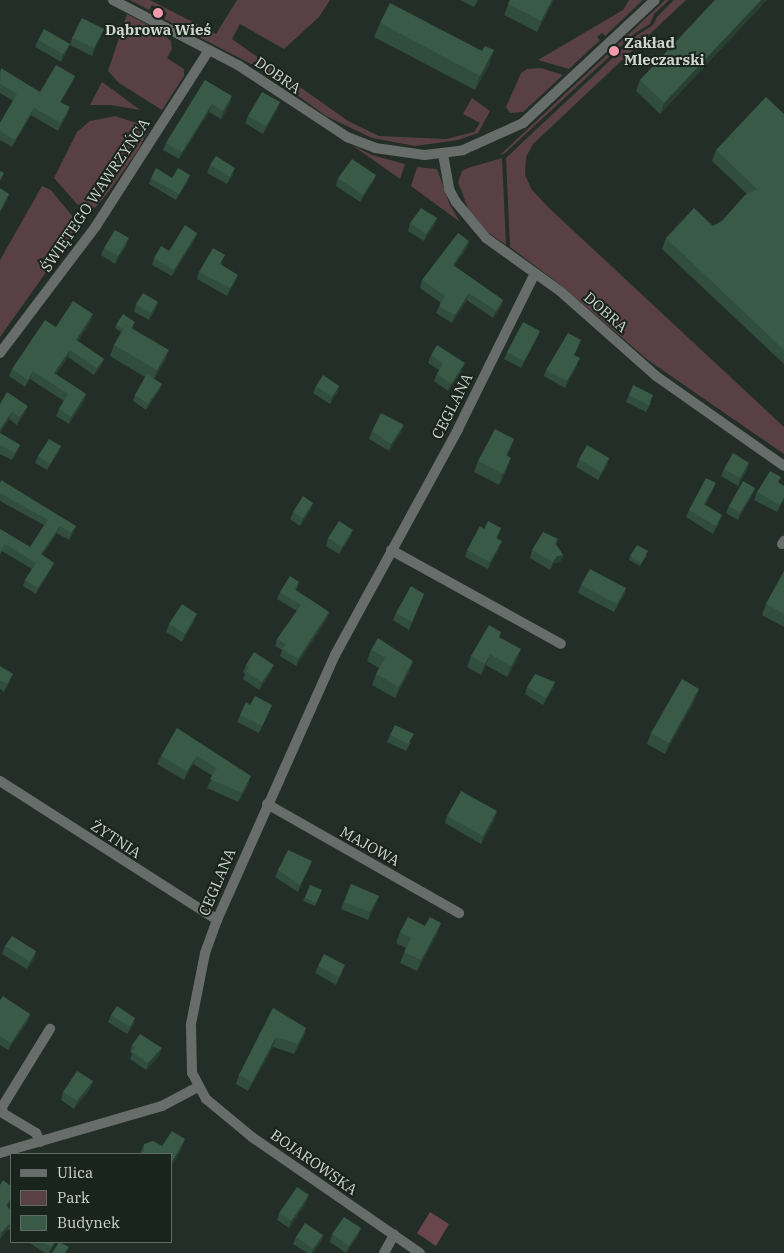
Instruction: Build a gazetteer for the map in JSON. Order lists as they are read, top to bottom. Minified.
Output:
{"streets":{"street":["DOBRA","ŚWIĘTEGO WAWRZYŃCA","CEGLANA","ŻYTNIA","MAJOWA","BOJAROWSKA"]},"crossings":[["DOBRA","ŚWIĘTEGO WAWRZYŃCA"],["DOBRA","CEGLANA"],["CEGLANA","ŻYTNIA"],["CEGLANA","MAJOWA"],["CEGLANA","BOJAROWSKA"]],"places":["Dąbrowa Wieś","Zakład Mleczarski"],"legend":["Ulica","Park","Budynek"]}
